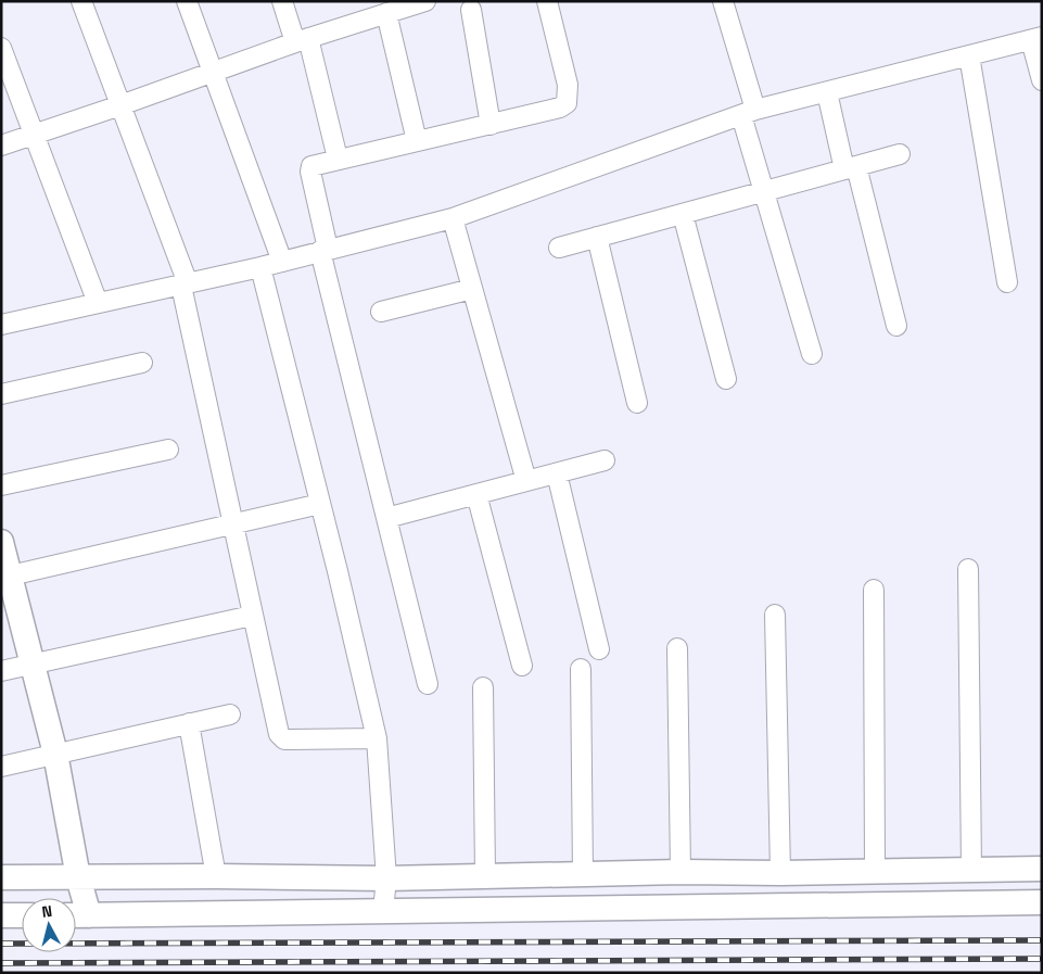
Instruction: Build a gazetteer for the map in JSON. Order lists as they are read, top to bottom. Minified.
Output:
{"north":"top"}
